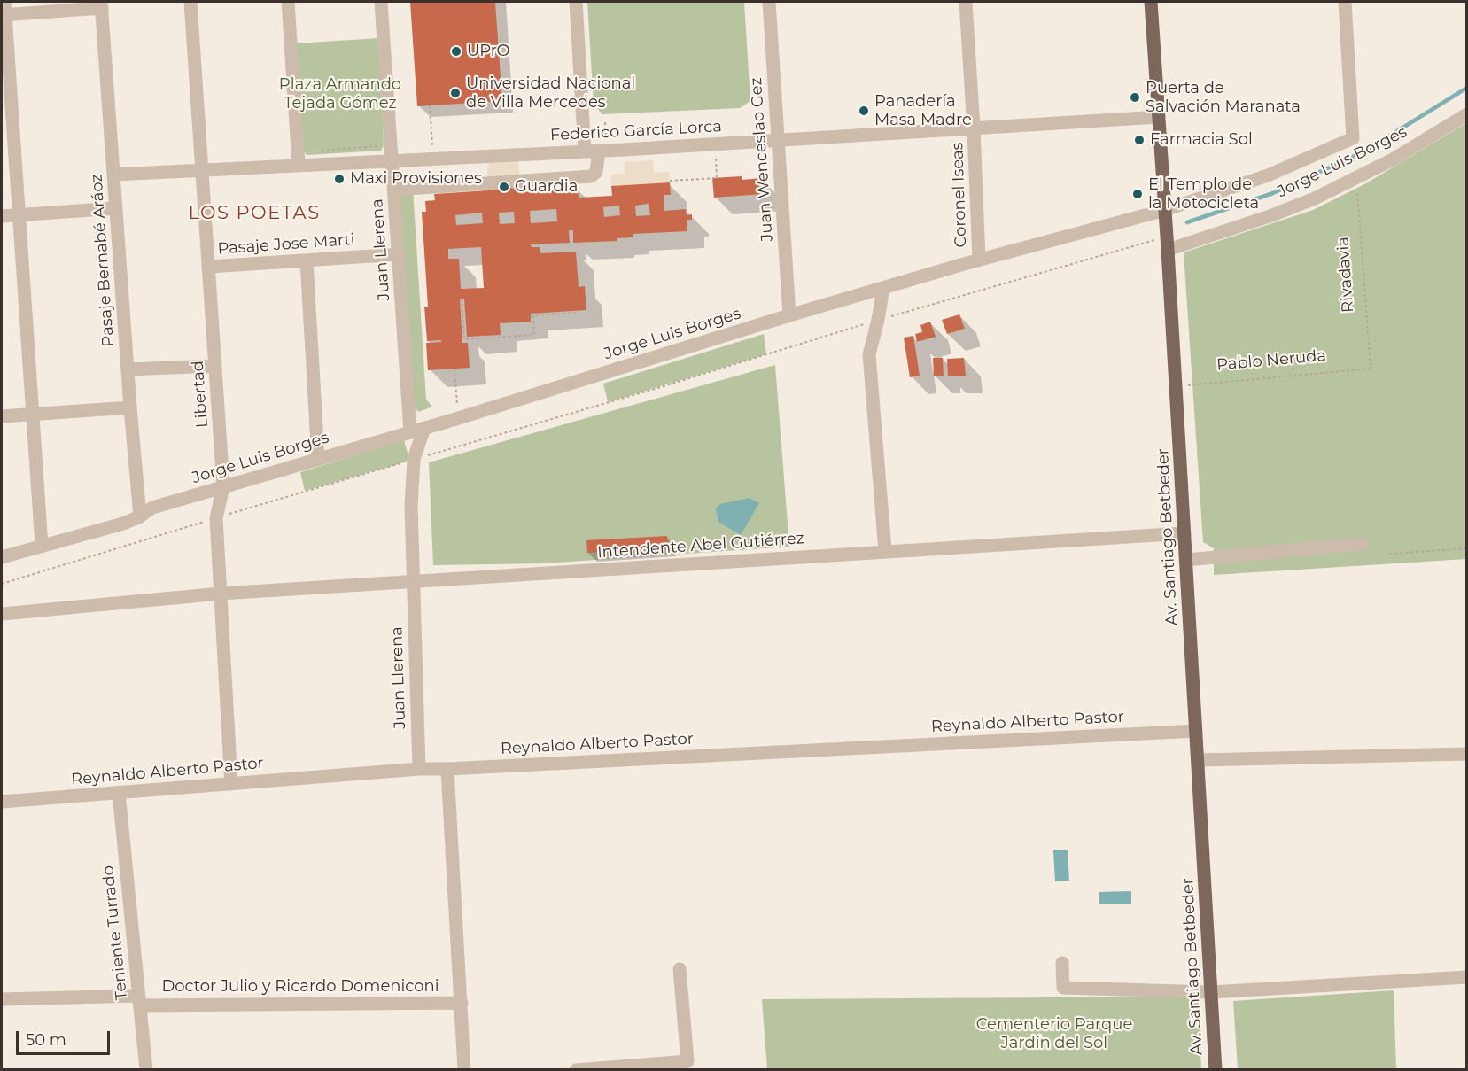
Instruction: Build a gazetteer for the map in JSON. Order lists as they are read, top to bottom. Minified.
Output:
{"streets":{"main road":["Av. Santiago Betbeder"],"street":["Federico García Lorca","Juan Wenceslao Gez","Jorge Luis Borges","Coronel Iseas","Pasaje Jose Marti","Juan Llerena","Pasaje Bernabé Aráoz","Libertad","Intendente Abel Gutiérrez","Reynaldo Alberto Pastor","Teniente Turrado","Doctor Julio y Ricardo Domeniconi"],"path":["Rivadavia","Pablo Neruda"]},"crossings":[["Federico García Lorca","Juan Wenceslao Gez"],["Federico García Lorca","Coronel Iseas"],["Federico García Lorca","Juan Llerena"],["Federico García Lorca","Pasaje Bernabé Aráoz"],["Federico García Lorca","Libertad"],["Federico García Lorca","Av. Santiago Betbeder"],["Juan Wenceslao Gez","Jorge Luis Borges"],["Jorge Luis Borges","Coronel Iseas"],["Jorge Luis Borges","Juan Llerena"],["Jorge Luis Borges","Pasaje Bernabé Aráoz"],["Jorge Luis Borges","Rivadavia"],["Jorge Luis Borges","Libertad"],["Jorge Luis Borges","Av. Santiago Betbeder"],["Pasaje Jose Marti","Juan Llerena"],["Pasaje Jose Marti","Libertad"],["Juan Llerena","Intendente Abel Gutiérrez"],["Juan Llerena","Reynaldo Alberto Pastor"],["Rivadavia","Pablo Neruda"],["Pablo Neruda","Av. Santiago Betbeder"],["Libertad","Intendente Abel Gutiérrez"],["Libertad","Reynaldo Alberto Pastor"],["Av. Santiago Betbeder","Intendente Abel Gutiérrez"],["Av. Santiago Betbeder","Reynaldo Alberto Pastor"],["Reynaldo Alberto Pastor","Teniente Turrado"],["Teniente Turrado","Doctor Julio y Ricardo Domeniconi"]],"districts":["LOS POETAS"],"parks":["Plaza Armando Tejada Gómez","Cementerio Parque Jardín del Sol"],"places":["UPrO","Universidad Nacional de Villa Mercedes","Puerta de Salvación Maranata","Panadería Masa Madre","Farmacia Sol","Maxi Provisiones","Guardia","El Templo de la Motocicleta"],"scale_bar":"50 m"}
